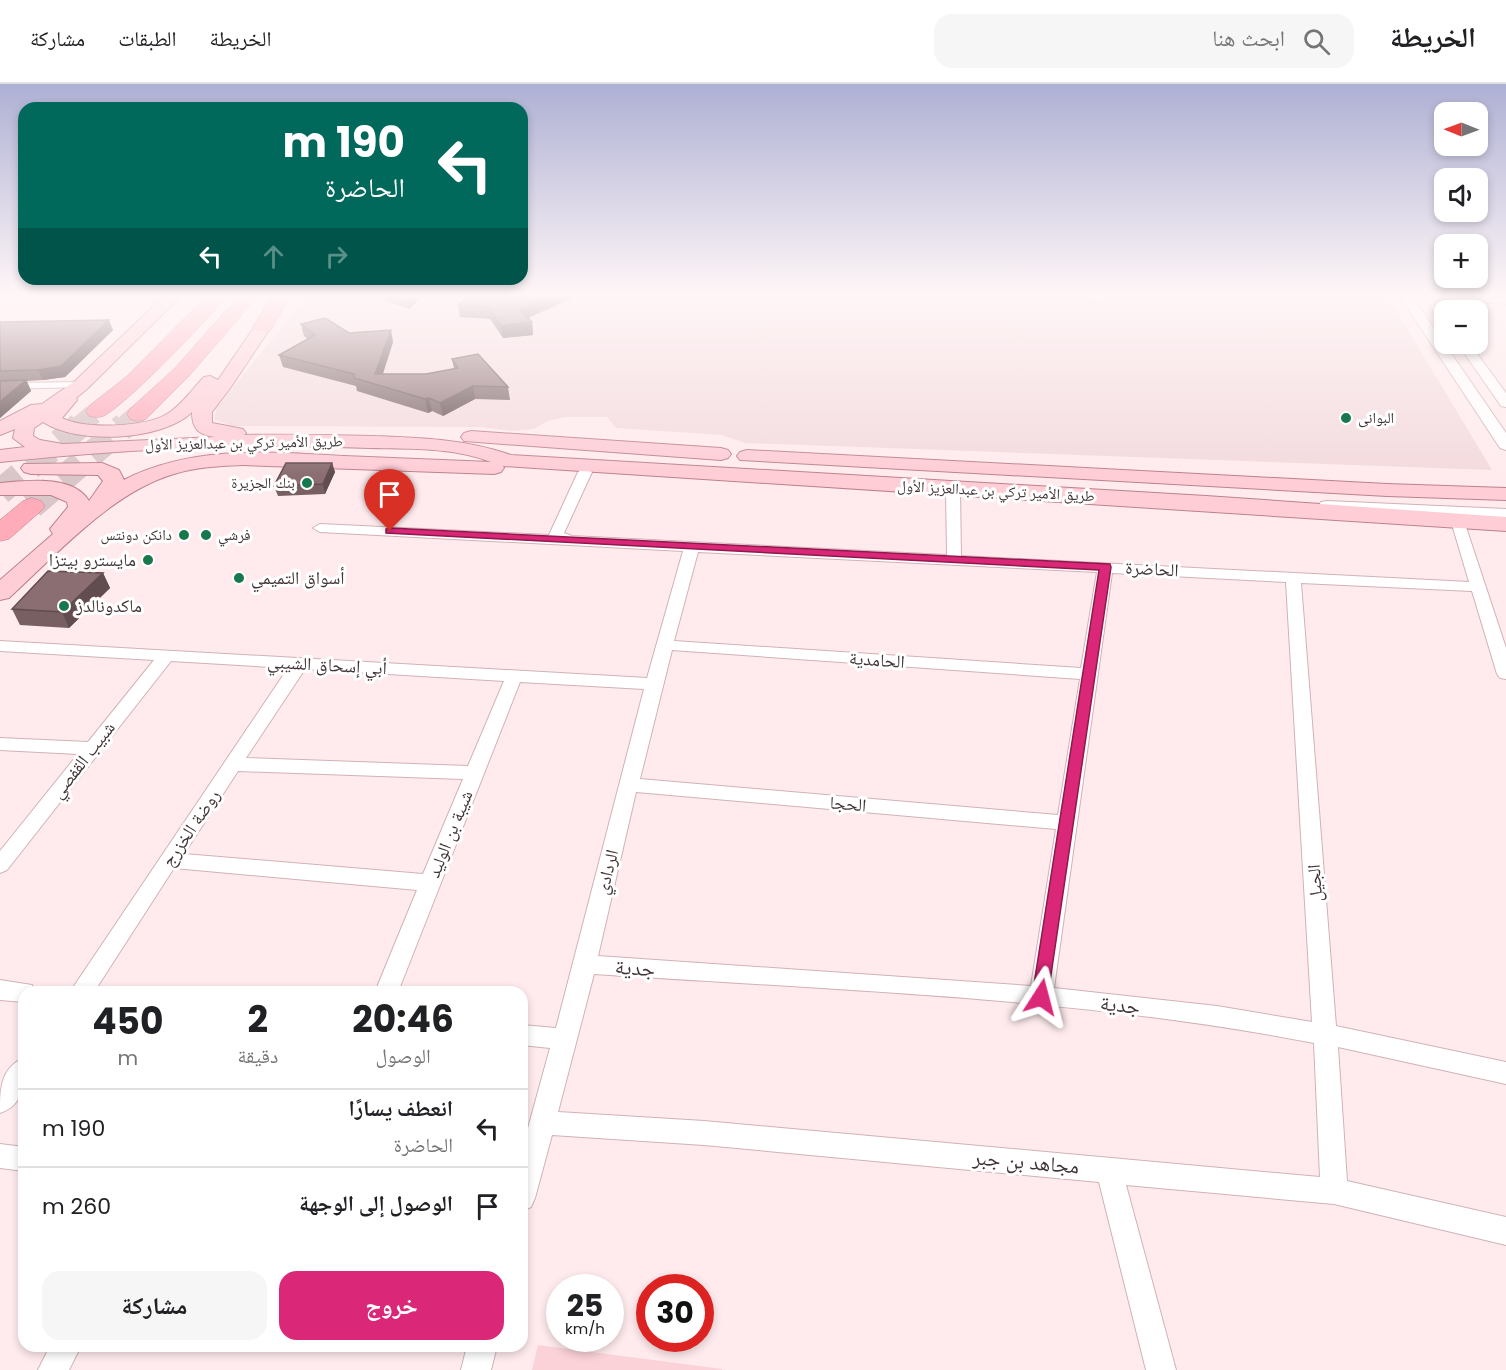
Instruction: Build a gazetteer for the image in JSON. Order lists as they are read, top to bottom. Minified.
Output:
{"streets":{"main road":["طريق الأمير تركي بن عبدالعزيز الأول"],"street":["الحاضرة","الحامدية","أبي إسحاق الشيبي","شبيب القفصي","الحجا","روضة الخزرج","شيبة بن الوليد","الردادي","الجيل","جدية","مجاهد بن جبر"]},"crossings":[["الحاضرة","الردادي"],["الحاضرة","الجيل"],["الحامدية","الردادي"],["أبي إسحاق الشيبي","شبيب القفصي"],["أبي إسحاق الشيبي","روضة الخزرج"],["أبي إسحاق الشيبي","شيبة بن الوليد"],["أبي إسحاق الشيبي","الردادي"],["الحجا","الردادي"],["الردادي","جدية"],["الردادي","مجاهد بن جبر"],["الجيل","جدية"],["الجيل","مجاهد بن جبر"]],"places":["البوانى","بنك الجزيرة","دانكن دونتس","فرشي","مايسترو بيتزا","أسواق التميمي","ماكدونالدز"],"north":"left","page":{"header":"الخريطة","search":"ابحث هنا","nav":["الخريطة","الطبقات","مشاركة"],"map_buttons":["+","−"],"turn":["190 m","الحاضرة"],"eta":["20:46","الوصول","2","دقيقة","450","m"],"list":[{"name":"انعطف يسارًا","note":"الحاضرة","value":"190 m"},{"name":"الوصول إلى الوجهة","value":"260 m"}],"buttons":["خروج","مشاركة"],"speed":"25 km/h","limit":"30"}}
